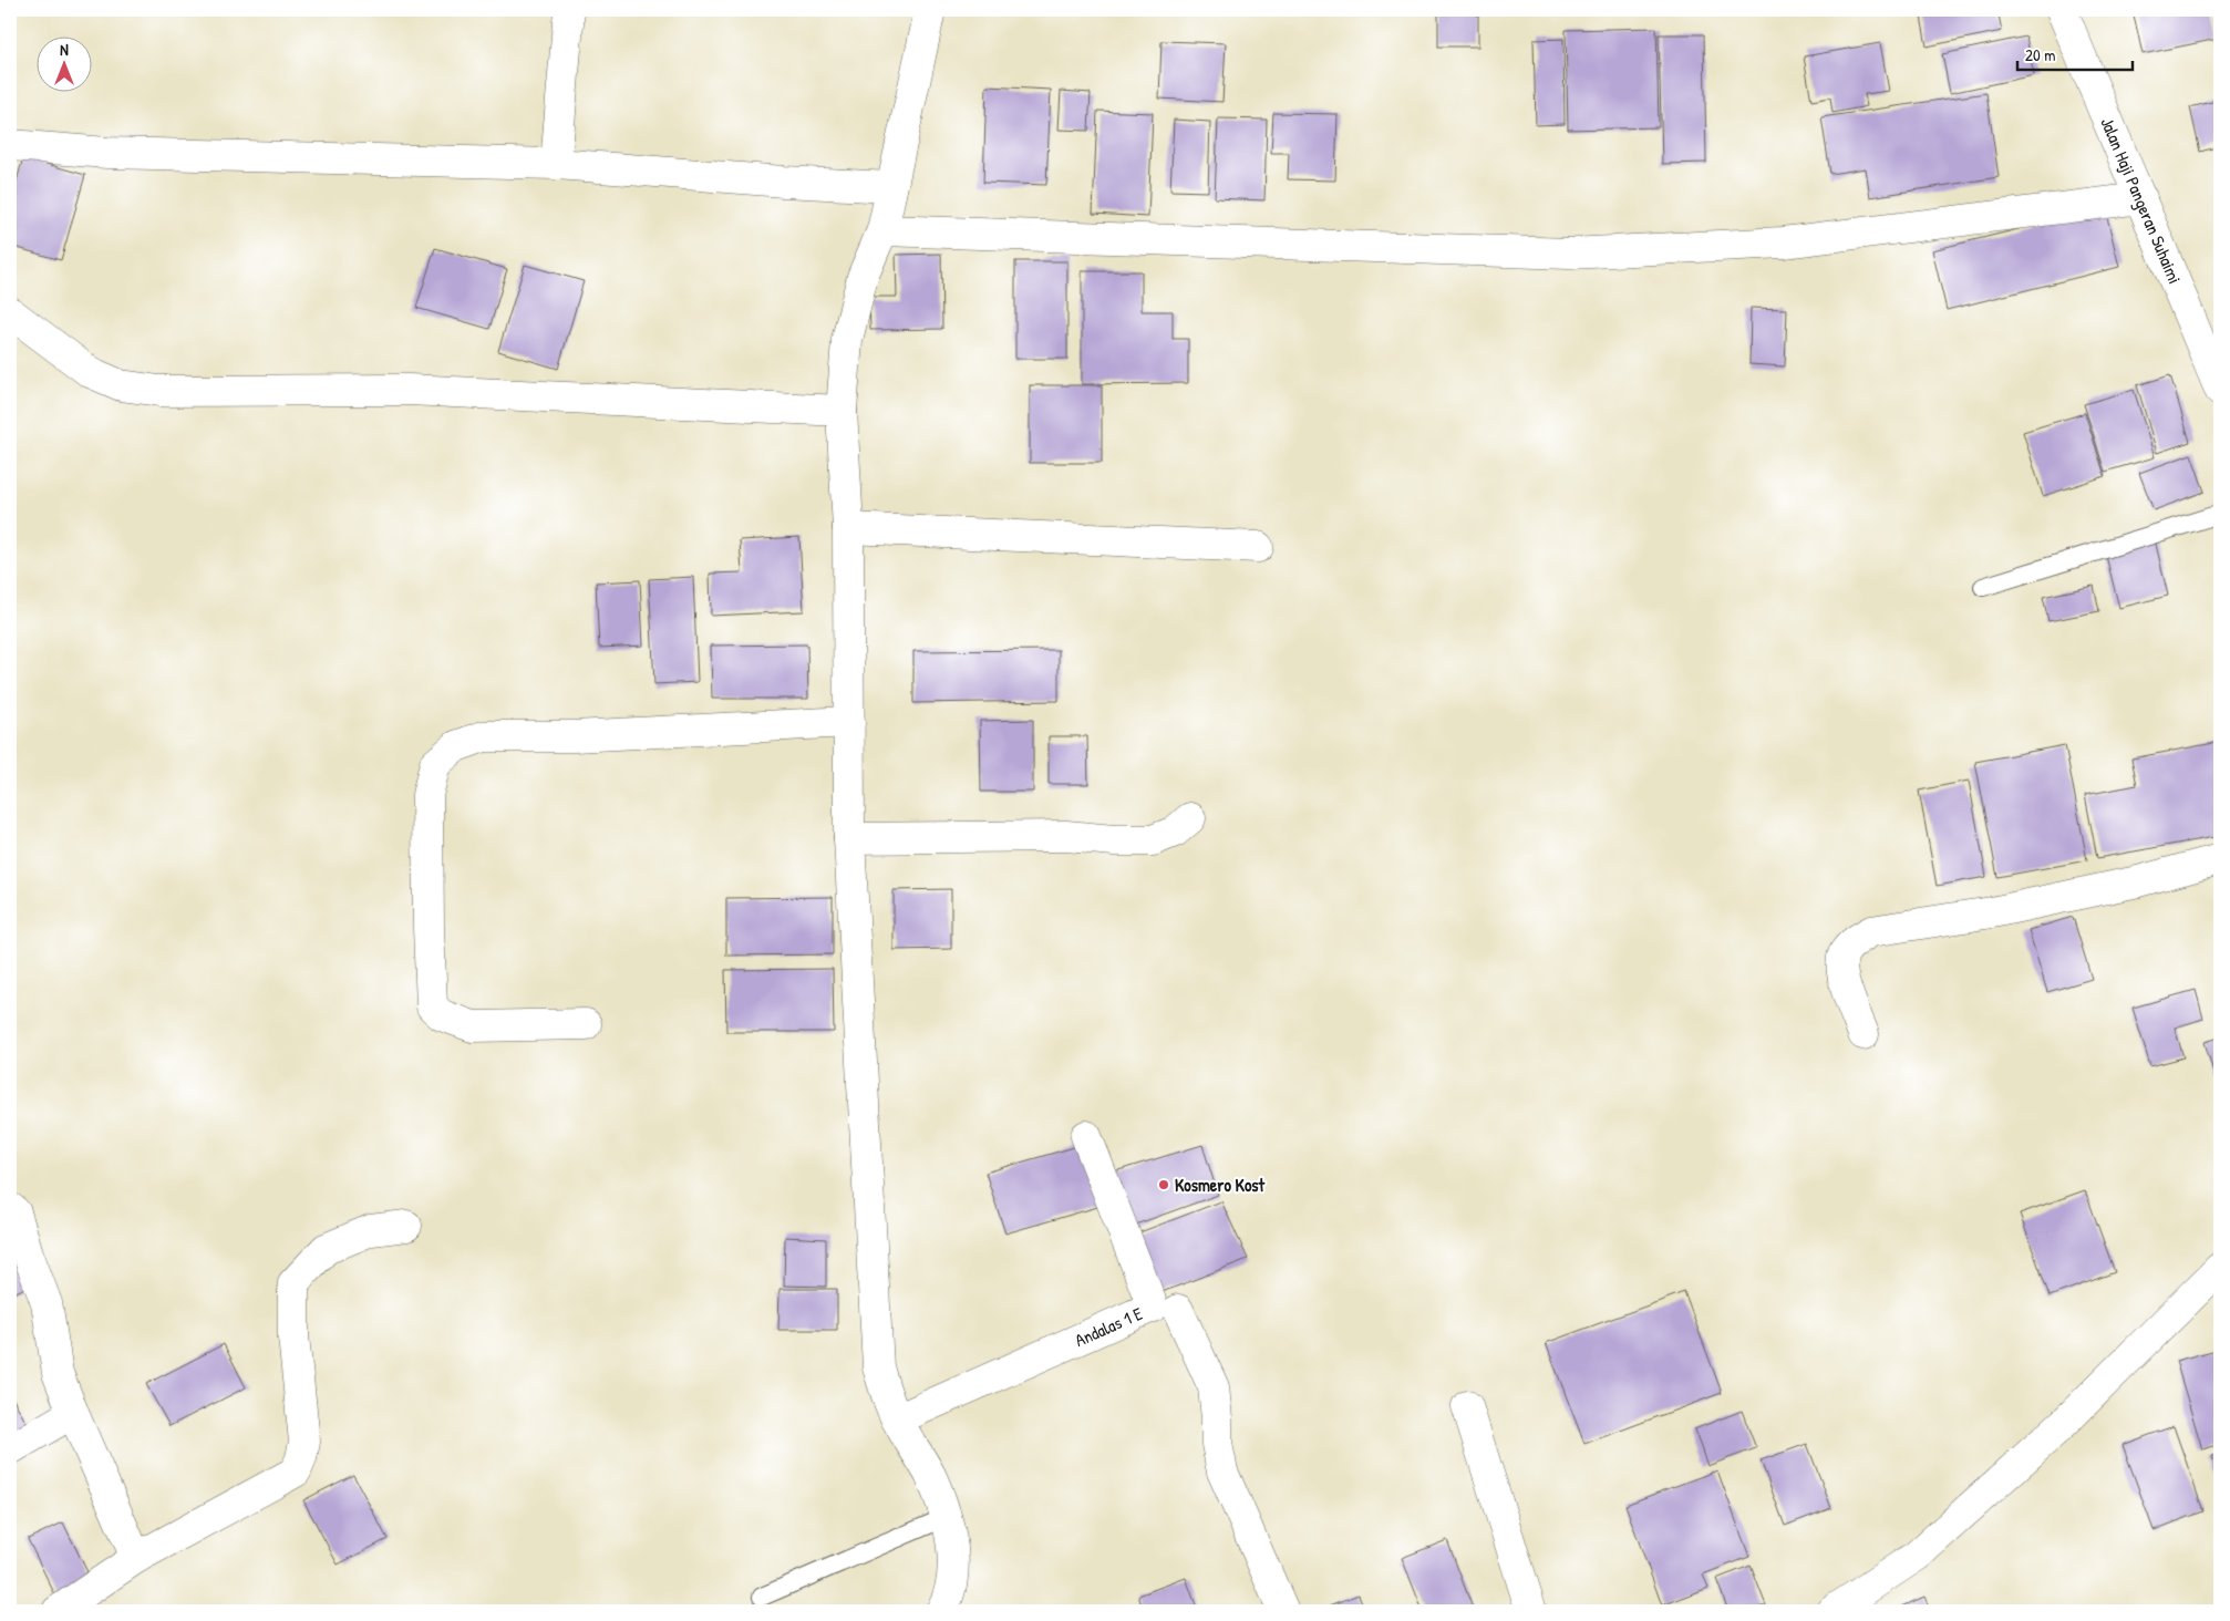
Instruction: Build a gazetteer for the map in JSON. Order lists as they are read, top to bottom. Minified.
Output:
{"streets":{"street":["Jalan Haji Pangeran Suhaimi","Andalas 1 E"]},"places":["Kosmero Kost"],"scale_bar":"20 m","north":"top"}
